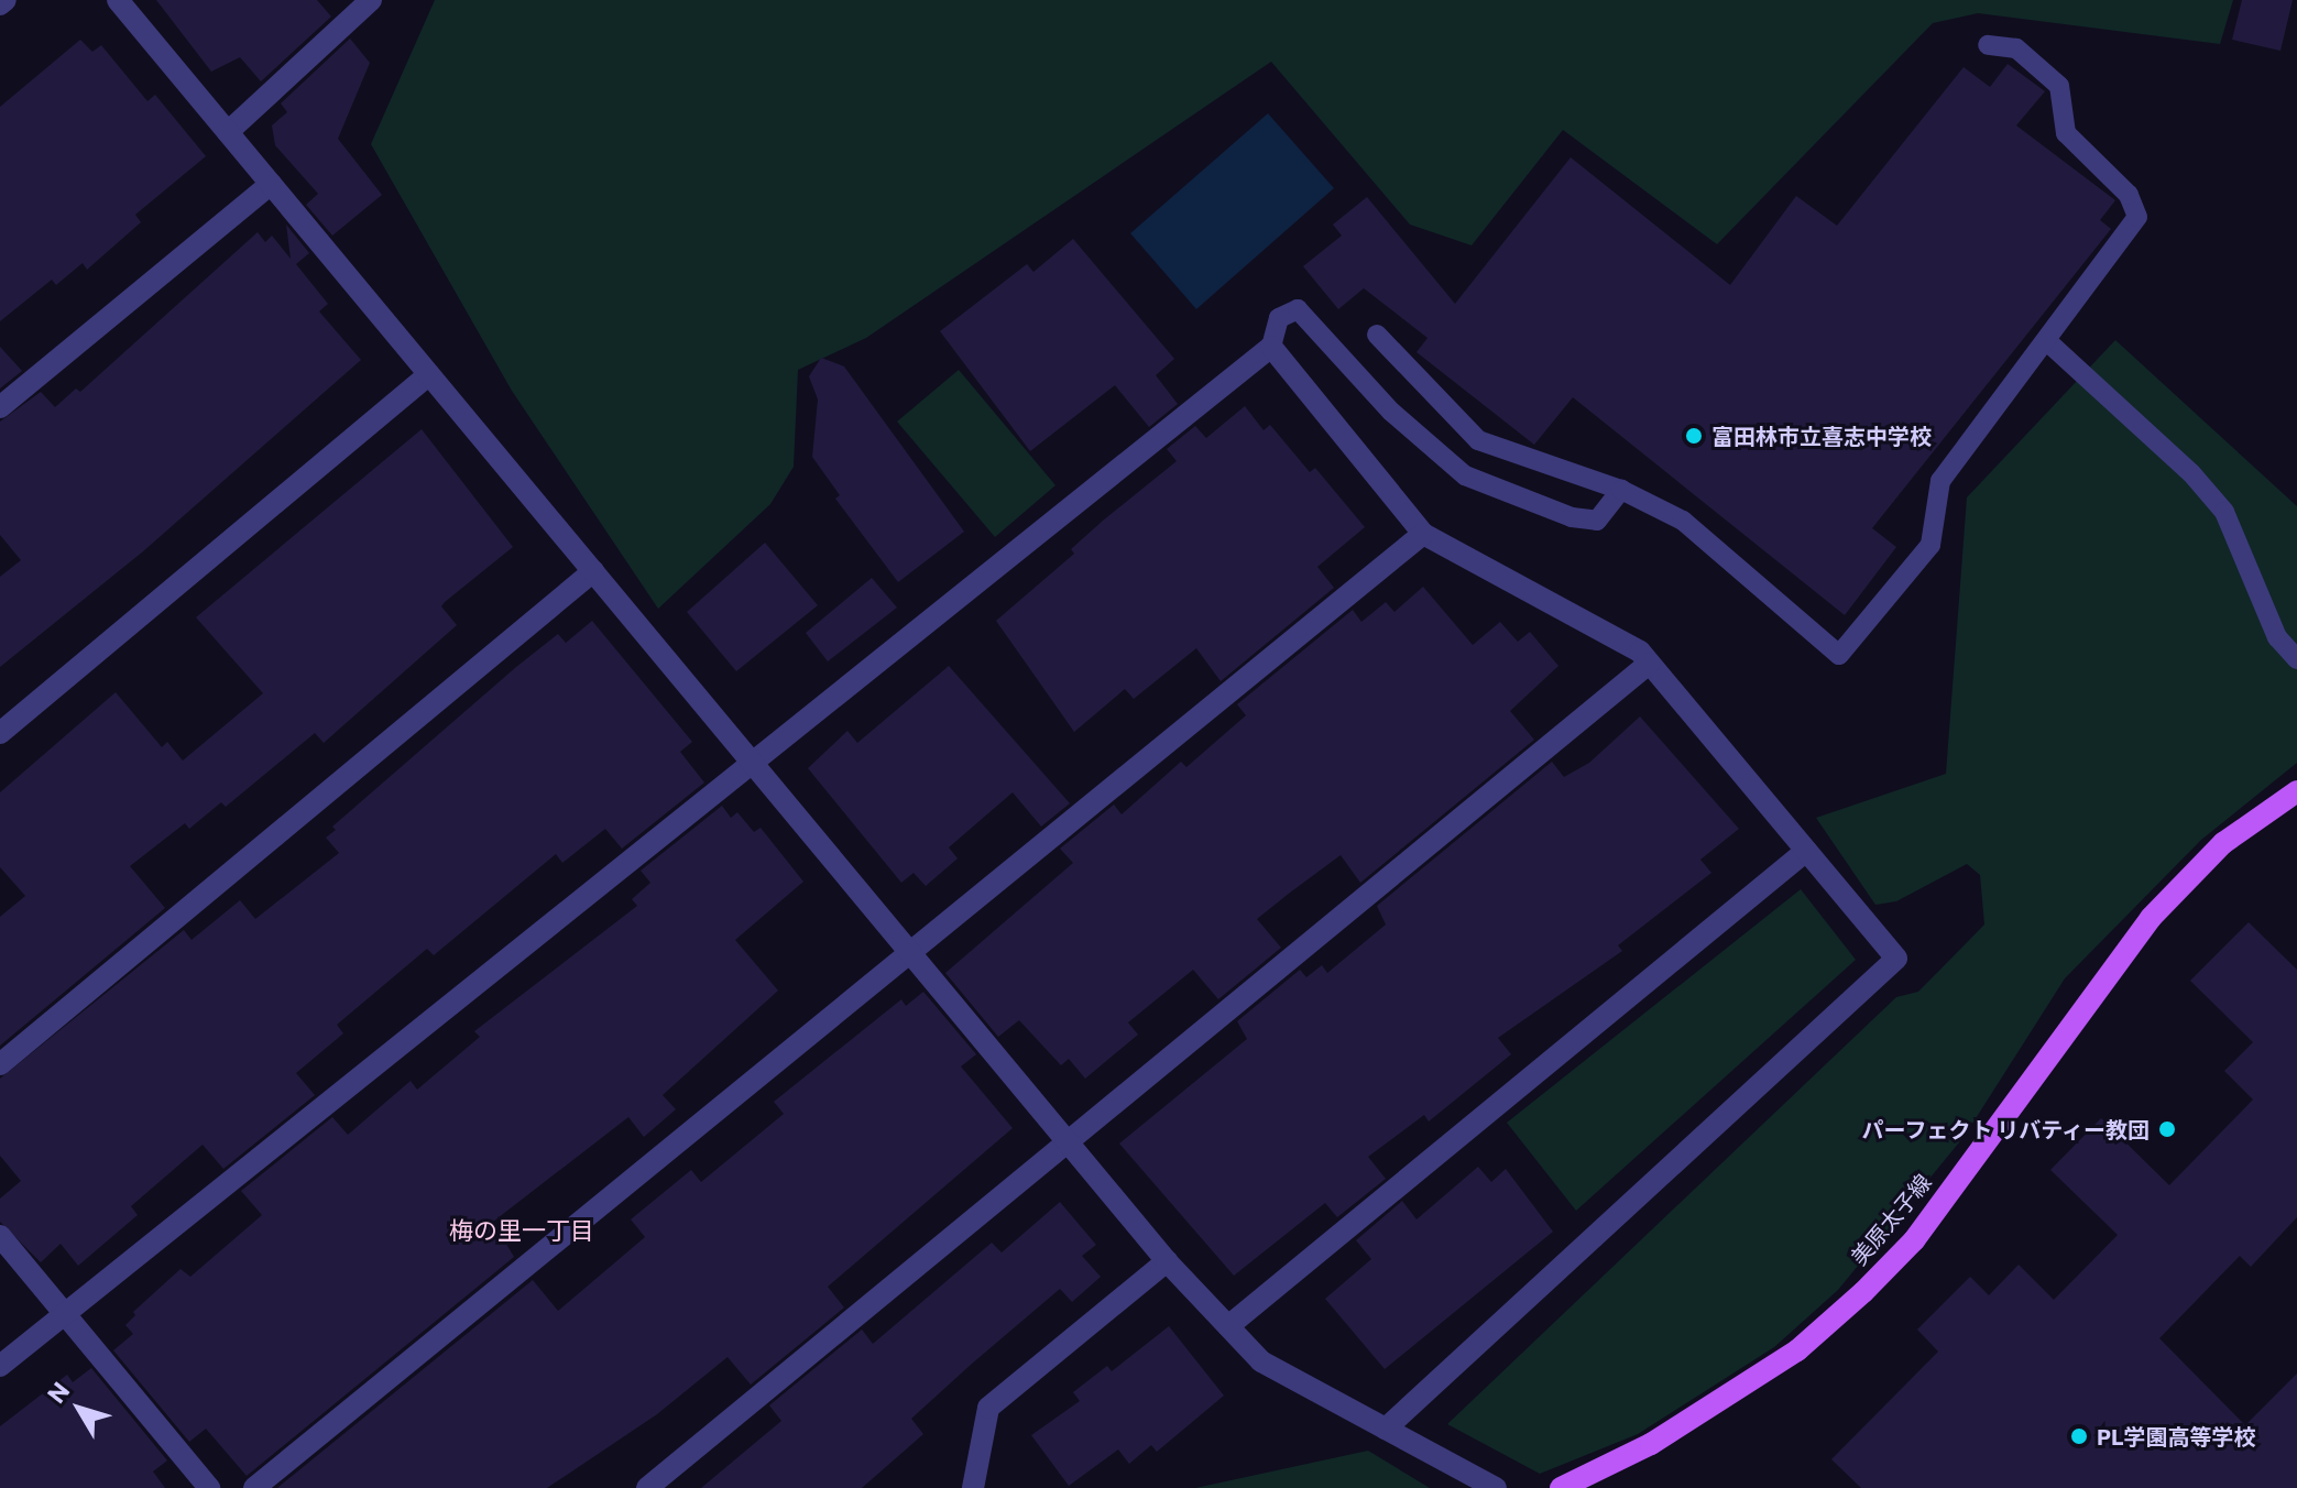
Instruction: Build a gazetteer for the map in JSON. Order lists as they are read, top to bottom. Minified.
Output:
{"streets":{"main road":["美原太子線"]},"districts":["梅の里一丁目"],"places":["富田林市立喜志中学校","パーフェクト リバティー教団","PL学園高等学校"],"north":"top left"}
